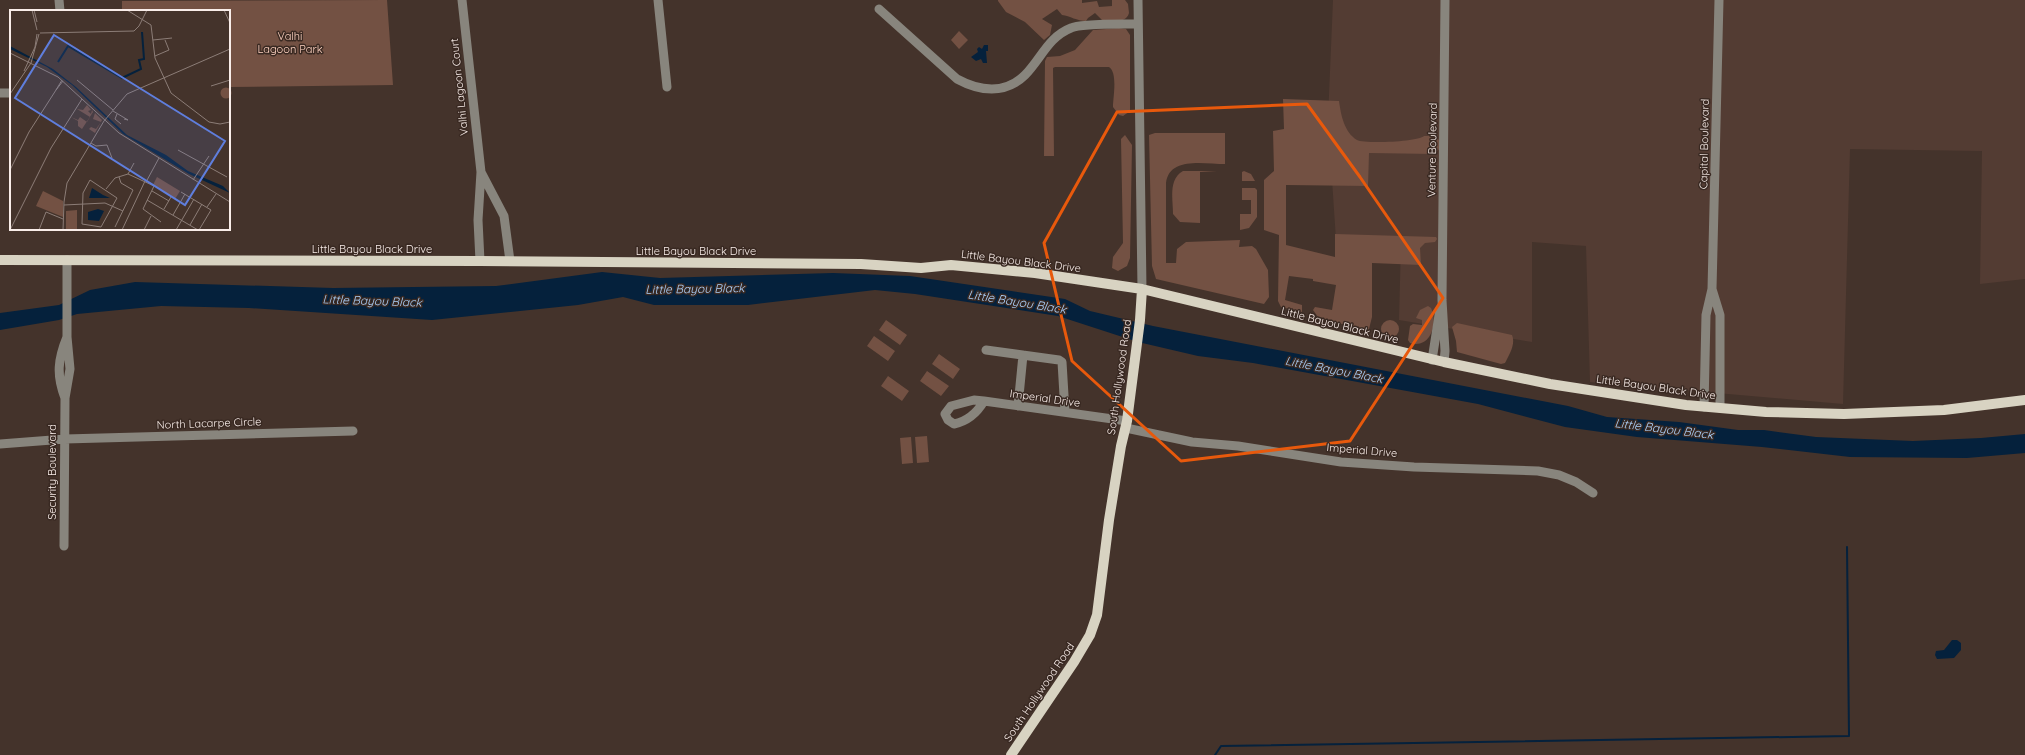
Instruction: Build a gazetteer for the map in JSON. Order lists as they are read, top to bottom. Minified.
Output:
{"streets":{"main road":["Little Bayou Black Drive","South Hollywood Road"],"street":["Valhi Lagoon Court","Capital Boulevard","Venture Boulevard","Imperial Drive","North Lacarpe Circle","Security Boulevard"]},"crossings":[["Valhi Lagoon Court","Little Bayou Black Drive"],["Capital Boulevard","Little Bayou Black Drive"],["Venture Boulevard","Little Bayou Black Drive"],["Little Bayou Black Drive","South Hollywood Road"],["Little Bayou Black Drive","Security Boulevard"],["South Hollywood Road","Imperial Drive"],["North Lacarpe Circle","Security Boulevard"]],"water":["Little Bayou Black"],"parks":["Valhi Lagoon Park"]}
